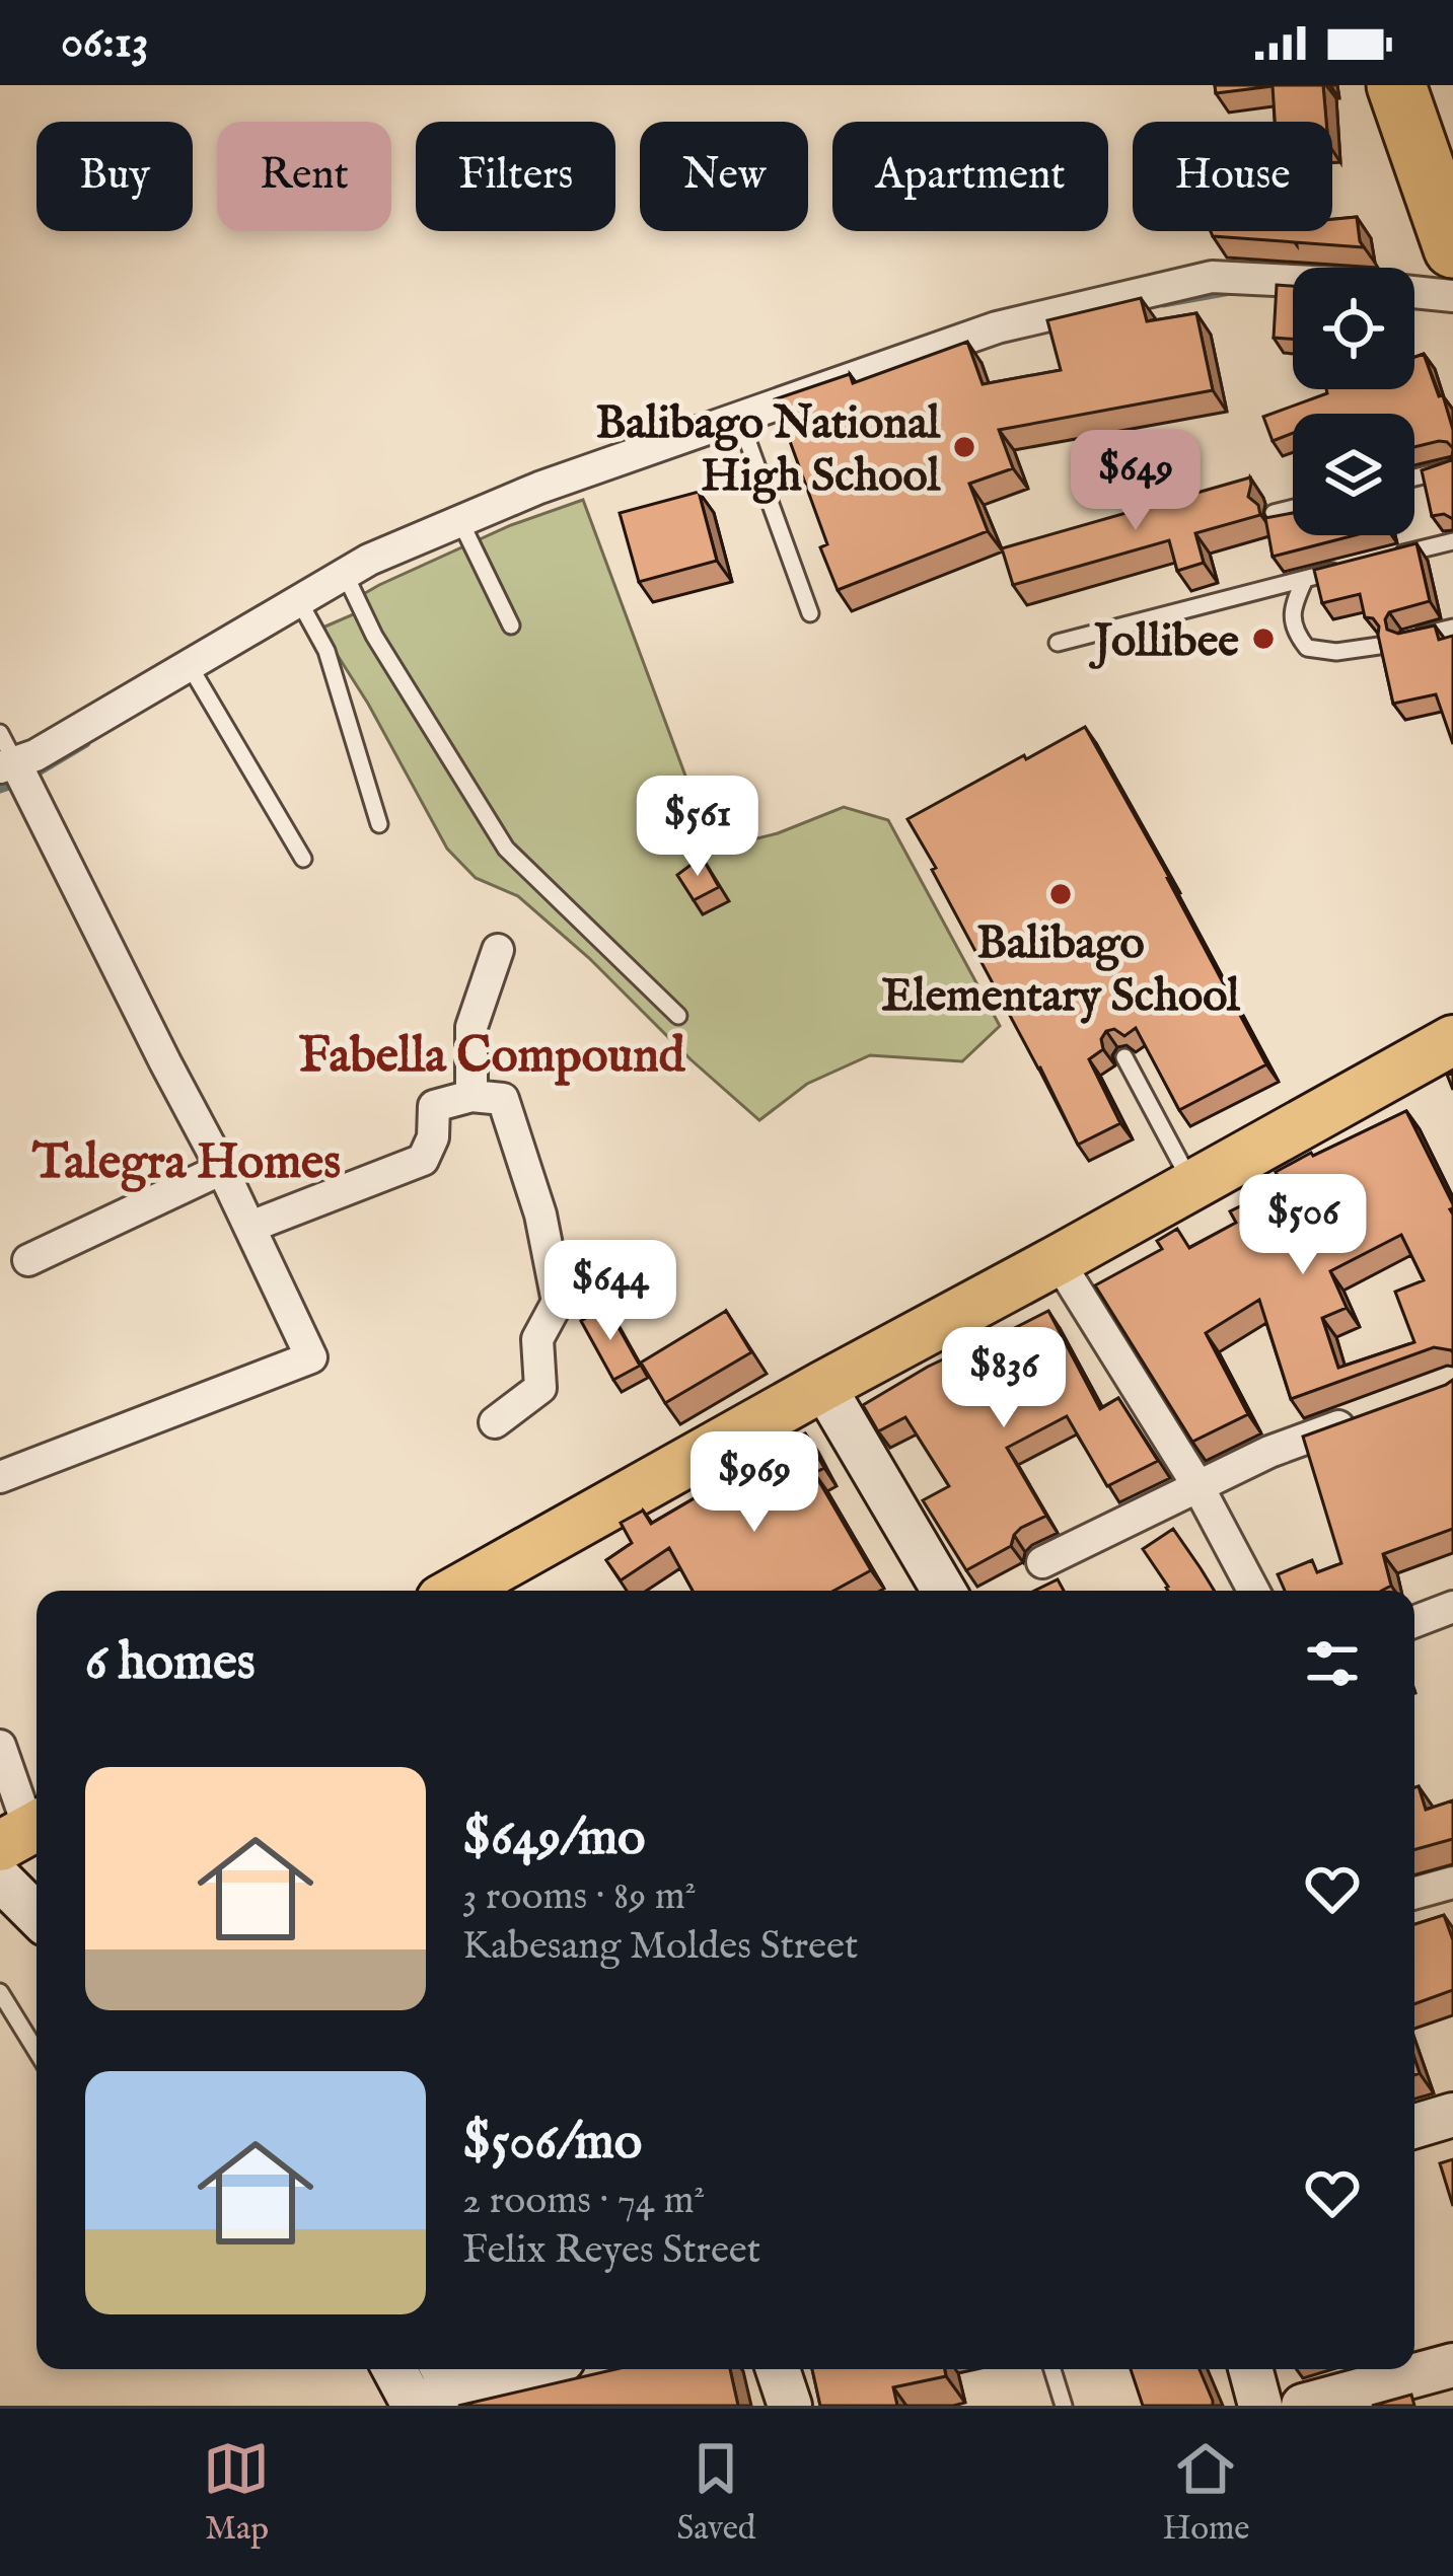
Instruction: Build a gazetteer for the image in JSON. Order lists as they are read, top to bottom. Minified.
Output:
{"districts":["Fabella Compound","Talegra Homes"],"places":["Balibago National High School","Jollibee","Balibago Elementary School"],"page":{"status":"06:13","chip":["Buy","Rent","Filters","New","Apartment","House"],"price":["$649","$561","$506","$644","$836","$969"],"heading":"6 homes","list":[{"name":"$649/mo","note":"3 rooms · 89 m² · Kabesang Moldes Street"},{"name":"$506/mo","note":"2 rooms · 74 m² · Felix Reyes Street"}],"tabs":["Map","Saved","Home"]}}
